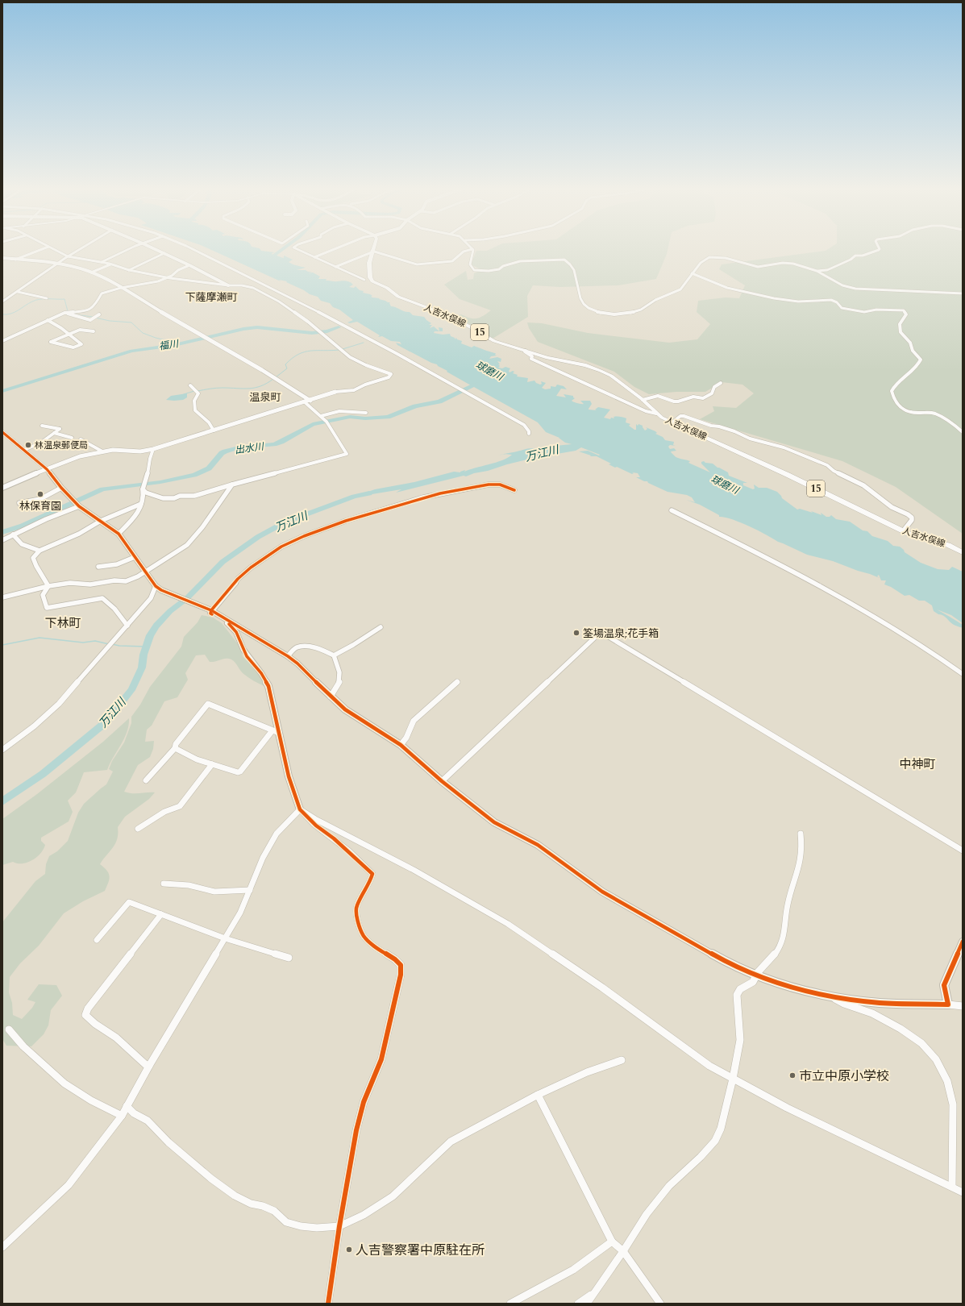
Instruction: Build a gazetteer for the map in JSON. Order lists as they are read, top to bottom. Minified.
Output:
{"streets":{"main road":["人吉水俣線","15"]},"districts":["下薩摩瀬町","温泉町","下林町","中神町"],"water":["福川","球磨川","出水川","万江川"],"places":["林温泉郵便局","林保育園","筌場温泉;花手箱","市立中原小学校","人吉警察署中原駐在所"]}
